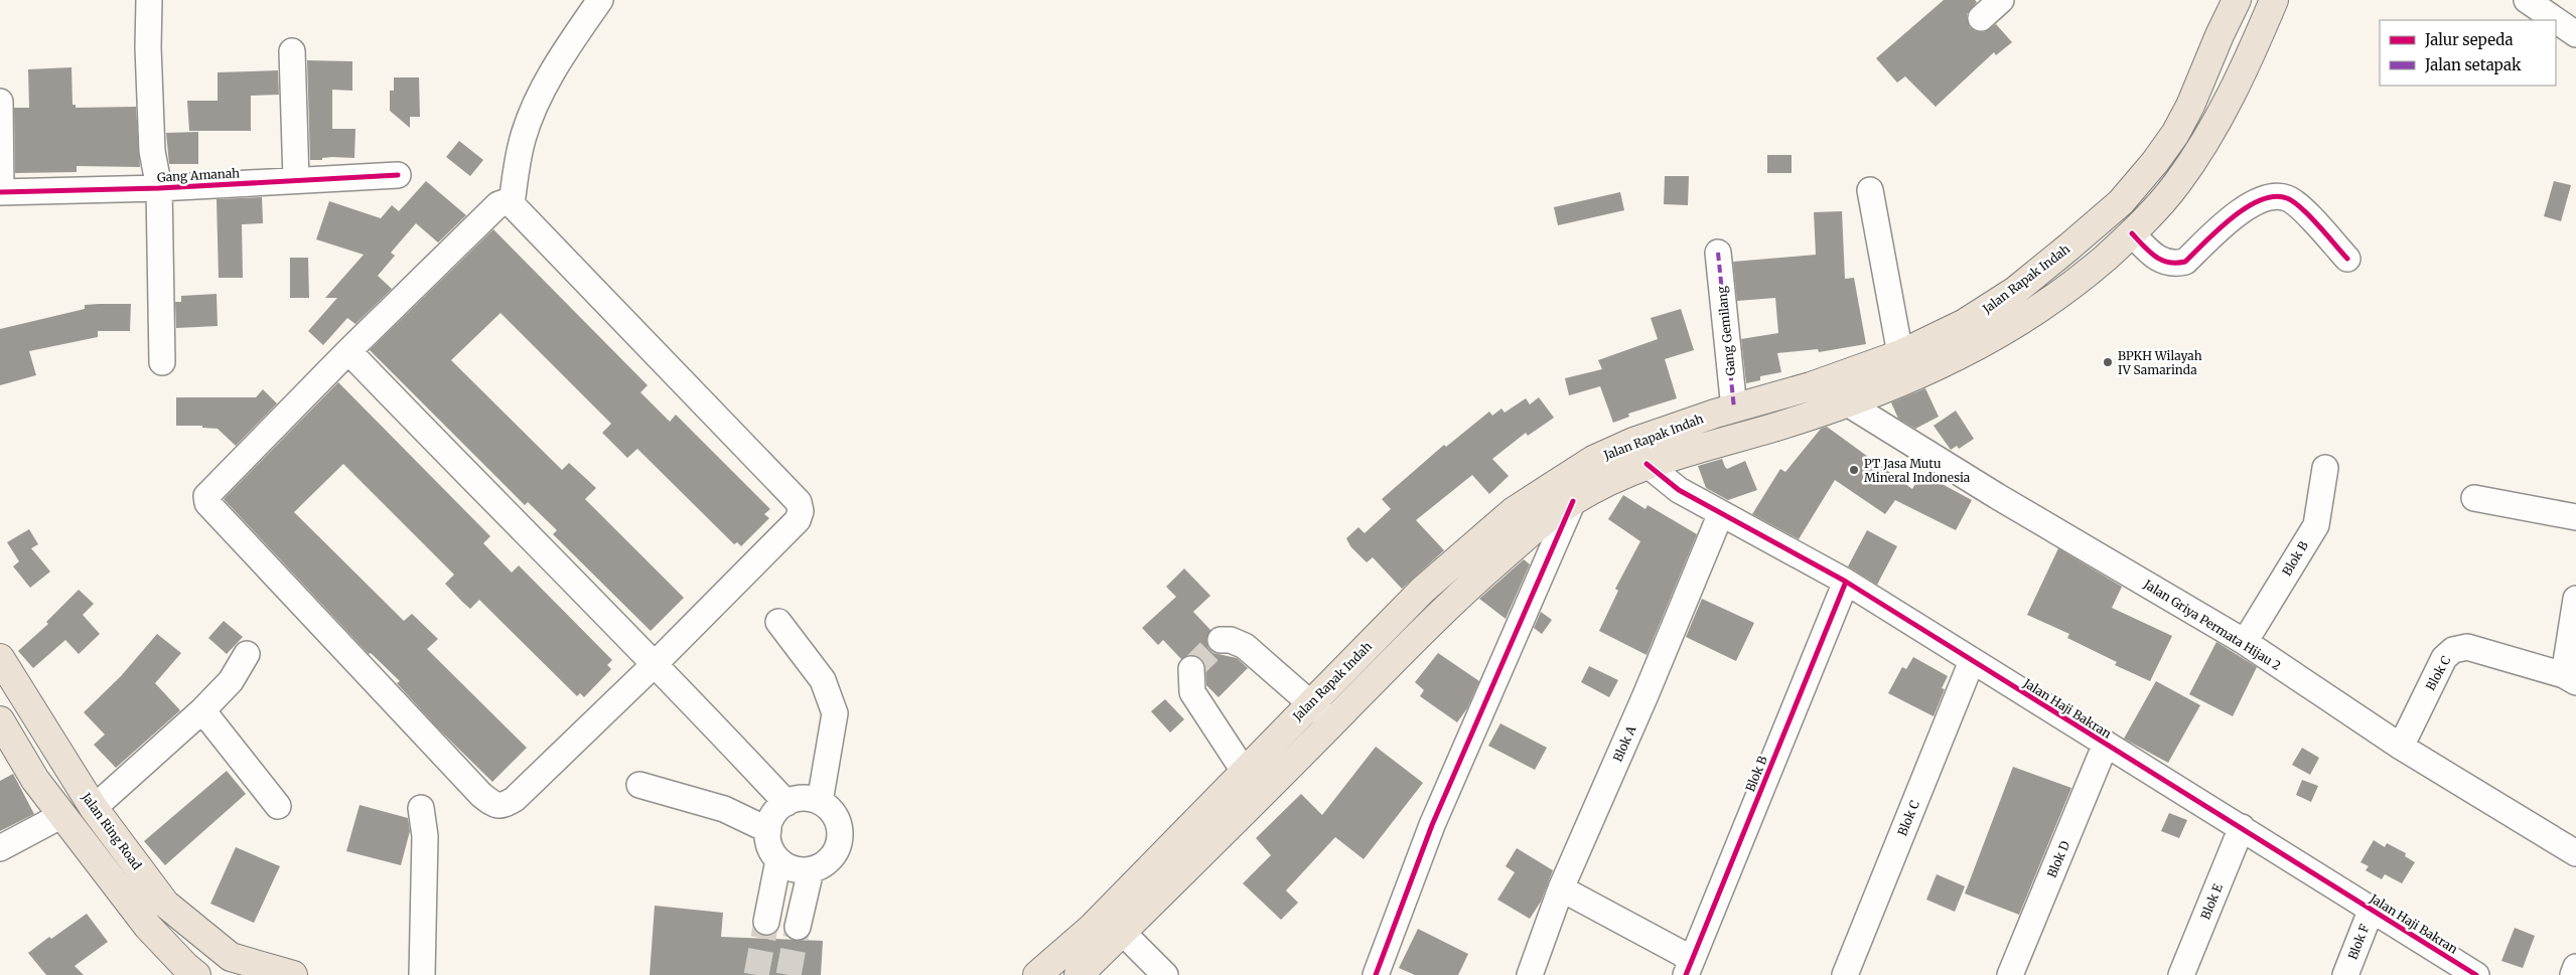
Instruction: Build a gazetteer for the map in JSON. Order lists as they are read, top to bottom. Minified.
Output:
{"streets":{"main road":["Jalan Rapak Indah","Jalan Ring Road"],"street":["Gang Amanah","Gang Gemilang","Blok B","Jalan Griya Permata Hijau 2","Blok C","Jalan Haji Bakran","Blok A","Blok D","Blok E","Blok F"]},"crossings":[["Jalan Rapak Indah","Gang Gemilang"],["Jalan Rapak Indah","Jalan Griya Permata Hijau 2"],["Jalan Rapak Indah","Jalan Haji Bakran"],["Blok B","Jalan Griya Permata Hijau 2"],["Blok B","Jalan Haji Bakran"],["Jalan Griya Permata Hijau 2","Blok C"],["Blok C","Jalan Haji Bakran"],["Jalan Haji Bakran","Blok A"],["Jalan Haji Bakran","Blok D"],["Jalan Haji Bakran","Blok E"],["Jalan Haji Bakran","Blok F"]],"places":["BPKH Wilayah IV Samarinda","PT Jasa Mutu Mineral Indonesia"],"legend":["Jalur sepeda","Jalan setapak"]}
